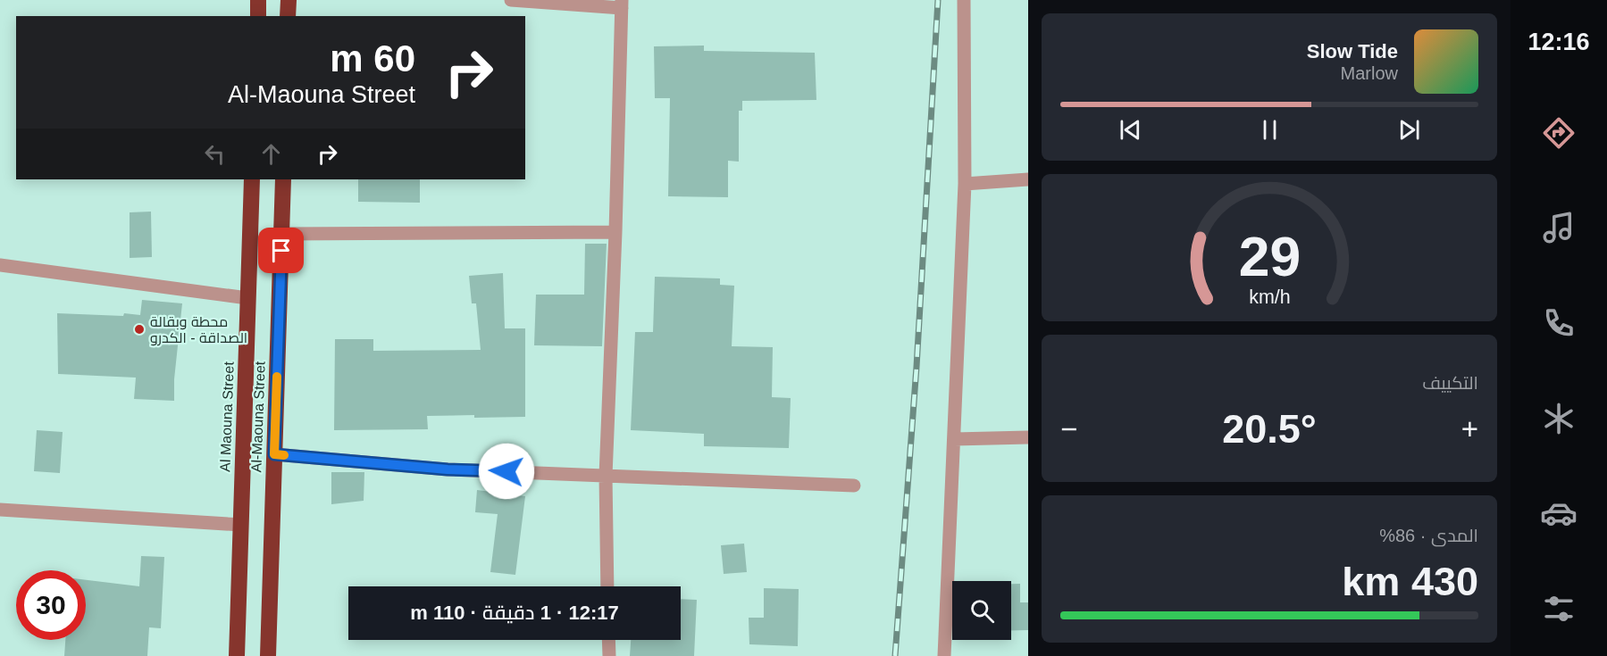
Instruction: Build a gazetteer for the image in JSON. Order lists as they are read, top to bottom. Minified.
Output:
{"streets":{"highway":["Al Maouna Street","Al-Maouna Street"]},"places":["محطة وبقالة الصداقة - الكدرو"],"page":{"tabs":"12:16","turn":["60 m","Al-Maouna Street"],"song":["Slow Tide","Marlow"],"tile":["التكييف",["المدى · 86%","430 km"]],"heat":["−","20.5°","+"],"limit":"30","trip":"12:17 · 1 دقيقة · 110 m","gauge":["29","km/h"]}}
